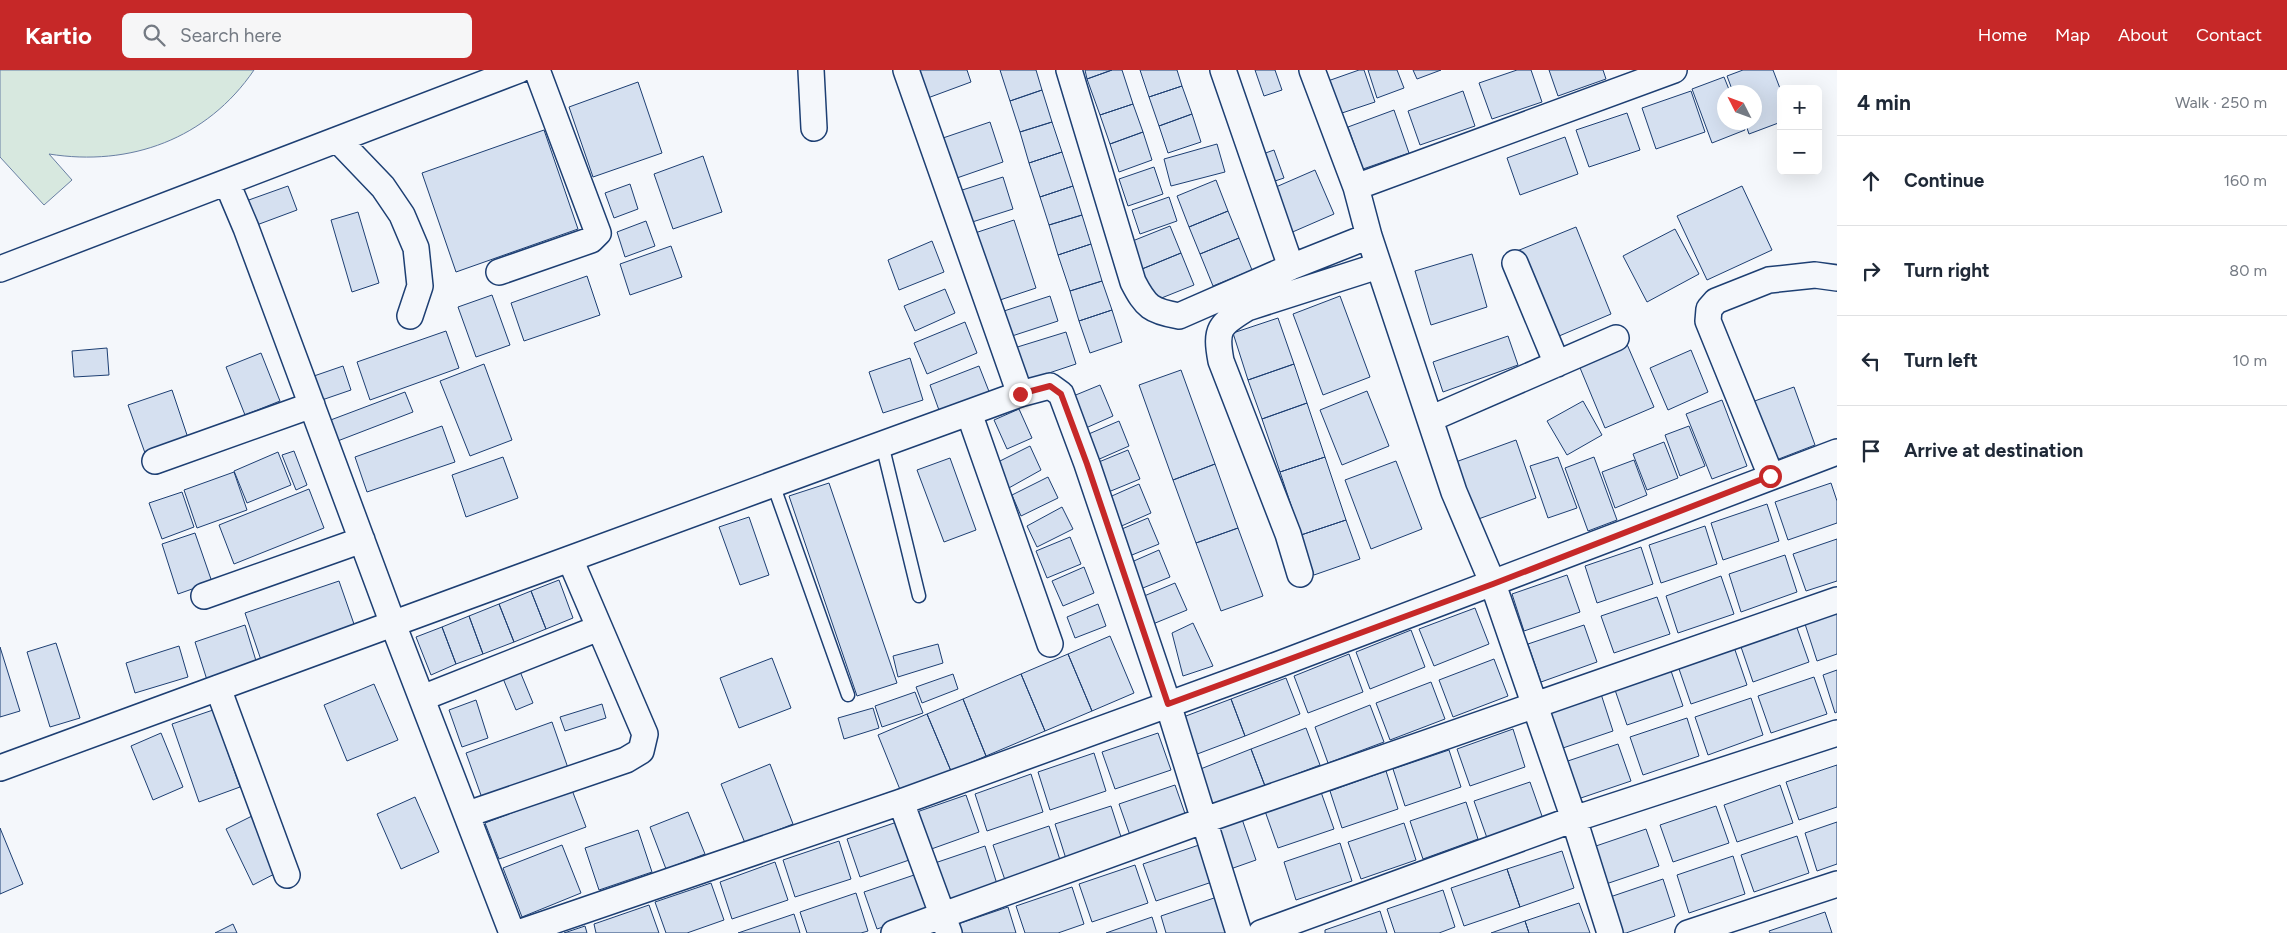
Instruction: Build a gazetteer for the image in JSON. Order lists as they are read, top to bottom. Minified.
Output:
{"north":"top left","page":{"header":"Kartio","search":"Search here","nav":["Home","Map","About","Contact"],"heading":["4 min","Walk · 250 m"],"map_buttons":["+","−"],"list":[["Continue","160 m"],["Turn right","80 m"],["Turn left","10 m"],"Arrive at destination"]}}
